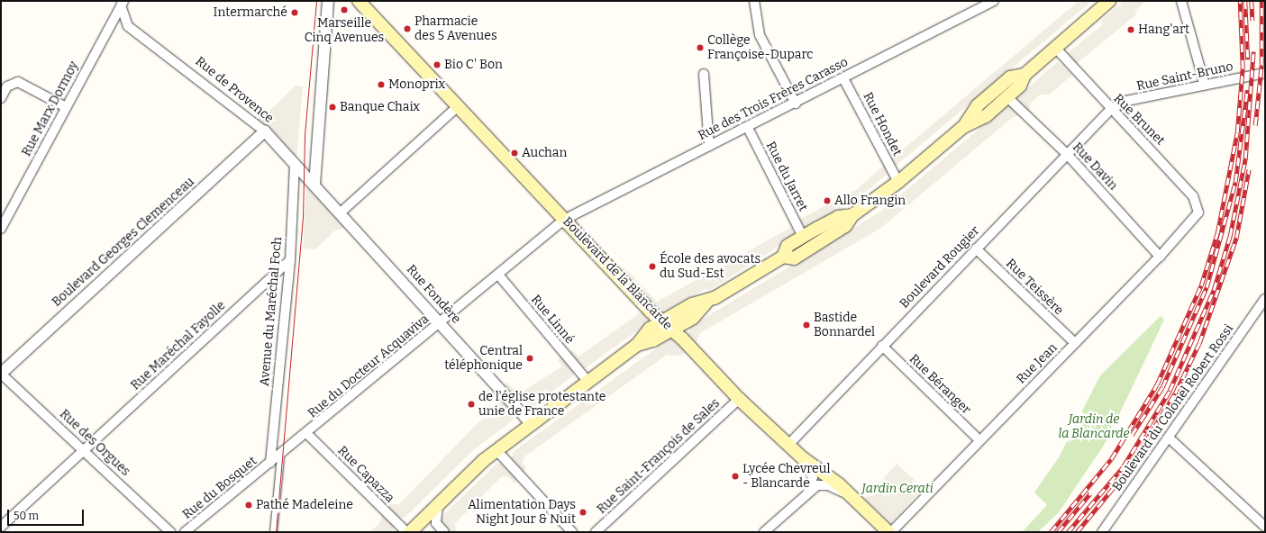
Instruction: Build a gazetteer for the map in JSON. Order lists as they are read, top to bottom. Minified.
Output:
{"streets":{"main road":["Boulevard de la Blancarde"],"street":["Rue Saint-Bruno","Rue de Provence","Rue des Trois Frères Carasso","Rue Marx Dormoy","Rue Brunet","Rue Hondet","Rue Davin","Rue du Jarret","Boulevard Georges Clemenceau","Boulevard Rougier","Rue Teissère","Rue Fondère","Avenue du Maréchal Foch","Rue Linné","Rue Maréchal Fayolle","Rue Jean","Rue du Docteur Acquaviva","Rue Béranger","Boulevard du Colonel Robert Rossi","Rue des Orgues","Rue Saint-François de Sales","Rue Capazza","Rue du Bosquet"]},"crossings":[["Rue Saint-Bruno","Rue Brunet"],["Rue Saint-Bruno","Boulevard Rougier"],["Rue de Provence","Boulevard Georges Clemenceau"],["Rue de Provence","Rue Fondère"],["Rue de Provence","Avenue du Maréchal Foch"],["Rue des Trois Frères Carasso","Rue Hondet"],["Rue des Trois Frères Carasso","Rue du Jarret"],["Rue des Trois Frères Carasso","Boulevard de la Blancarde"],["Rue des Trois Frères Carasso","Rue du Docteur Acquaviva"],["Rue Brunet","Boulevard Rougier"],["Rue Brunet","Rue Jean"],["Rue Davin","Boulevard Rougier"],["Rue Davin","Rue Jean"],["Boulevard Georges Clemenceau","Rue des Orgues"],["Boulevard Rougier","Boulevard de la Blancarde"],["Boulevard Rougier","Rue Teissère"],["Boulevard Rougier","Rue Béranger"],["Boulevard de la Blancarde","Rue du Docteur Acquaviva"],["Boulevard de la Blancarde","Rue Saint-François de Sales"],["Rue Teissère","Rue Jean"],["Rue Fondère","Rue du Docteur Acquaviva"],["Avenue du Maréchal Foch","Rue Maréchal Fayolle"],["Avenue du Maréchal Foch","Rue du Docteur Acquaviva"],["Avenue du Maréchal Foch","Rue du Bosquet"],["Rue Linné","Rue du Docteur Acquaviva"],["Rue Maréchal Fayolle","Rue des Orgues"],["Rue Jean","Rue Béranger"],["Rue du Docteur Acquaviva","Rue Capazza"],["Rue du Docteur Acquaviva","Rue du Bosquet"]],"parks":["Jardin de la Blancarde","Jardin Cerati"],"places":["Marseille Cinq Avenues","Intermarché","Pharmacie des 5 Avenues","Hang'art","Collège Françoise-Duparc","Bio C' Bon","Monoprix","Banque Chaix","Auchan","Allo Frangin","École des avocats du Sud-Est","Bastide Bonnardel","Central téléphonique","de l'église protestante unie de France","Lycée Chevreul - Blancarde","Pathé Madeleine","Alimentation Days Night Jour & Nuit"],"scale_bar":"50 m"}
